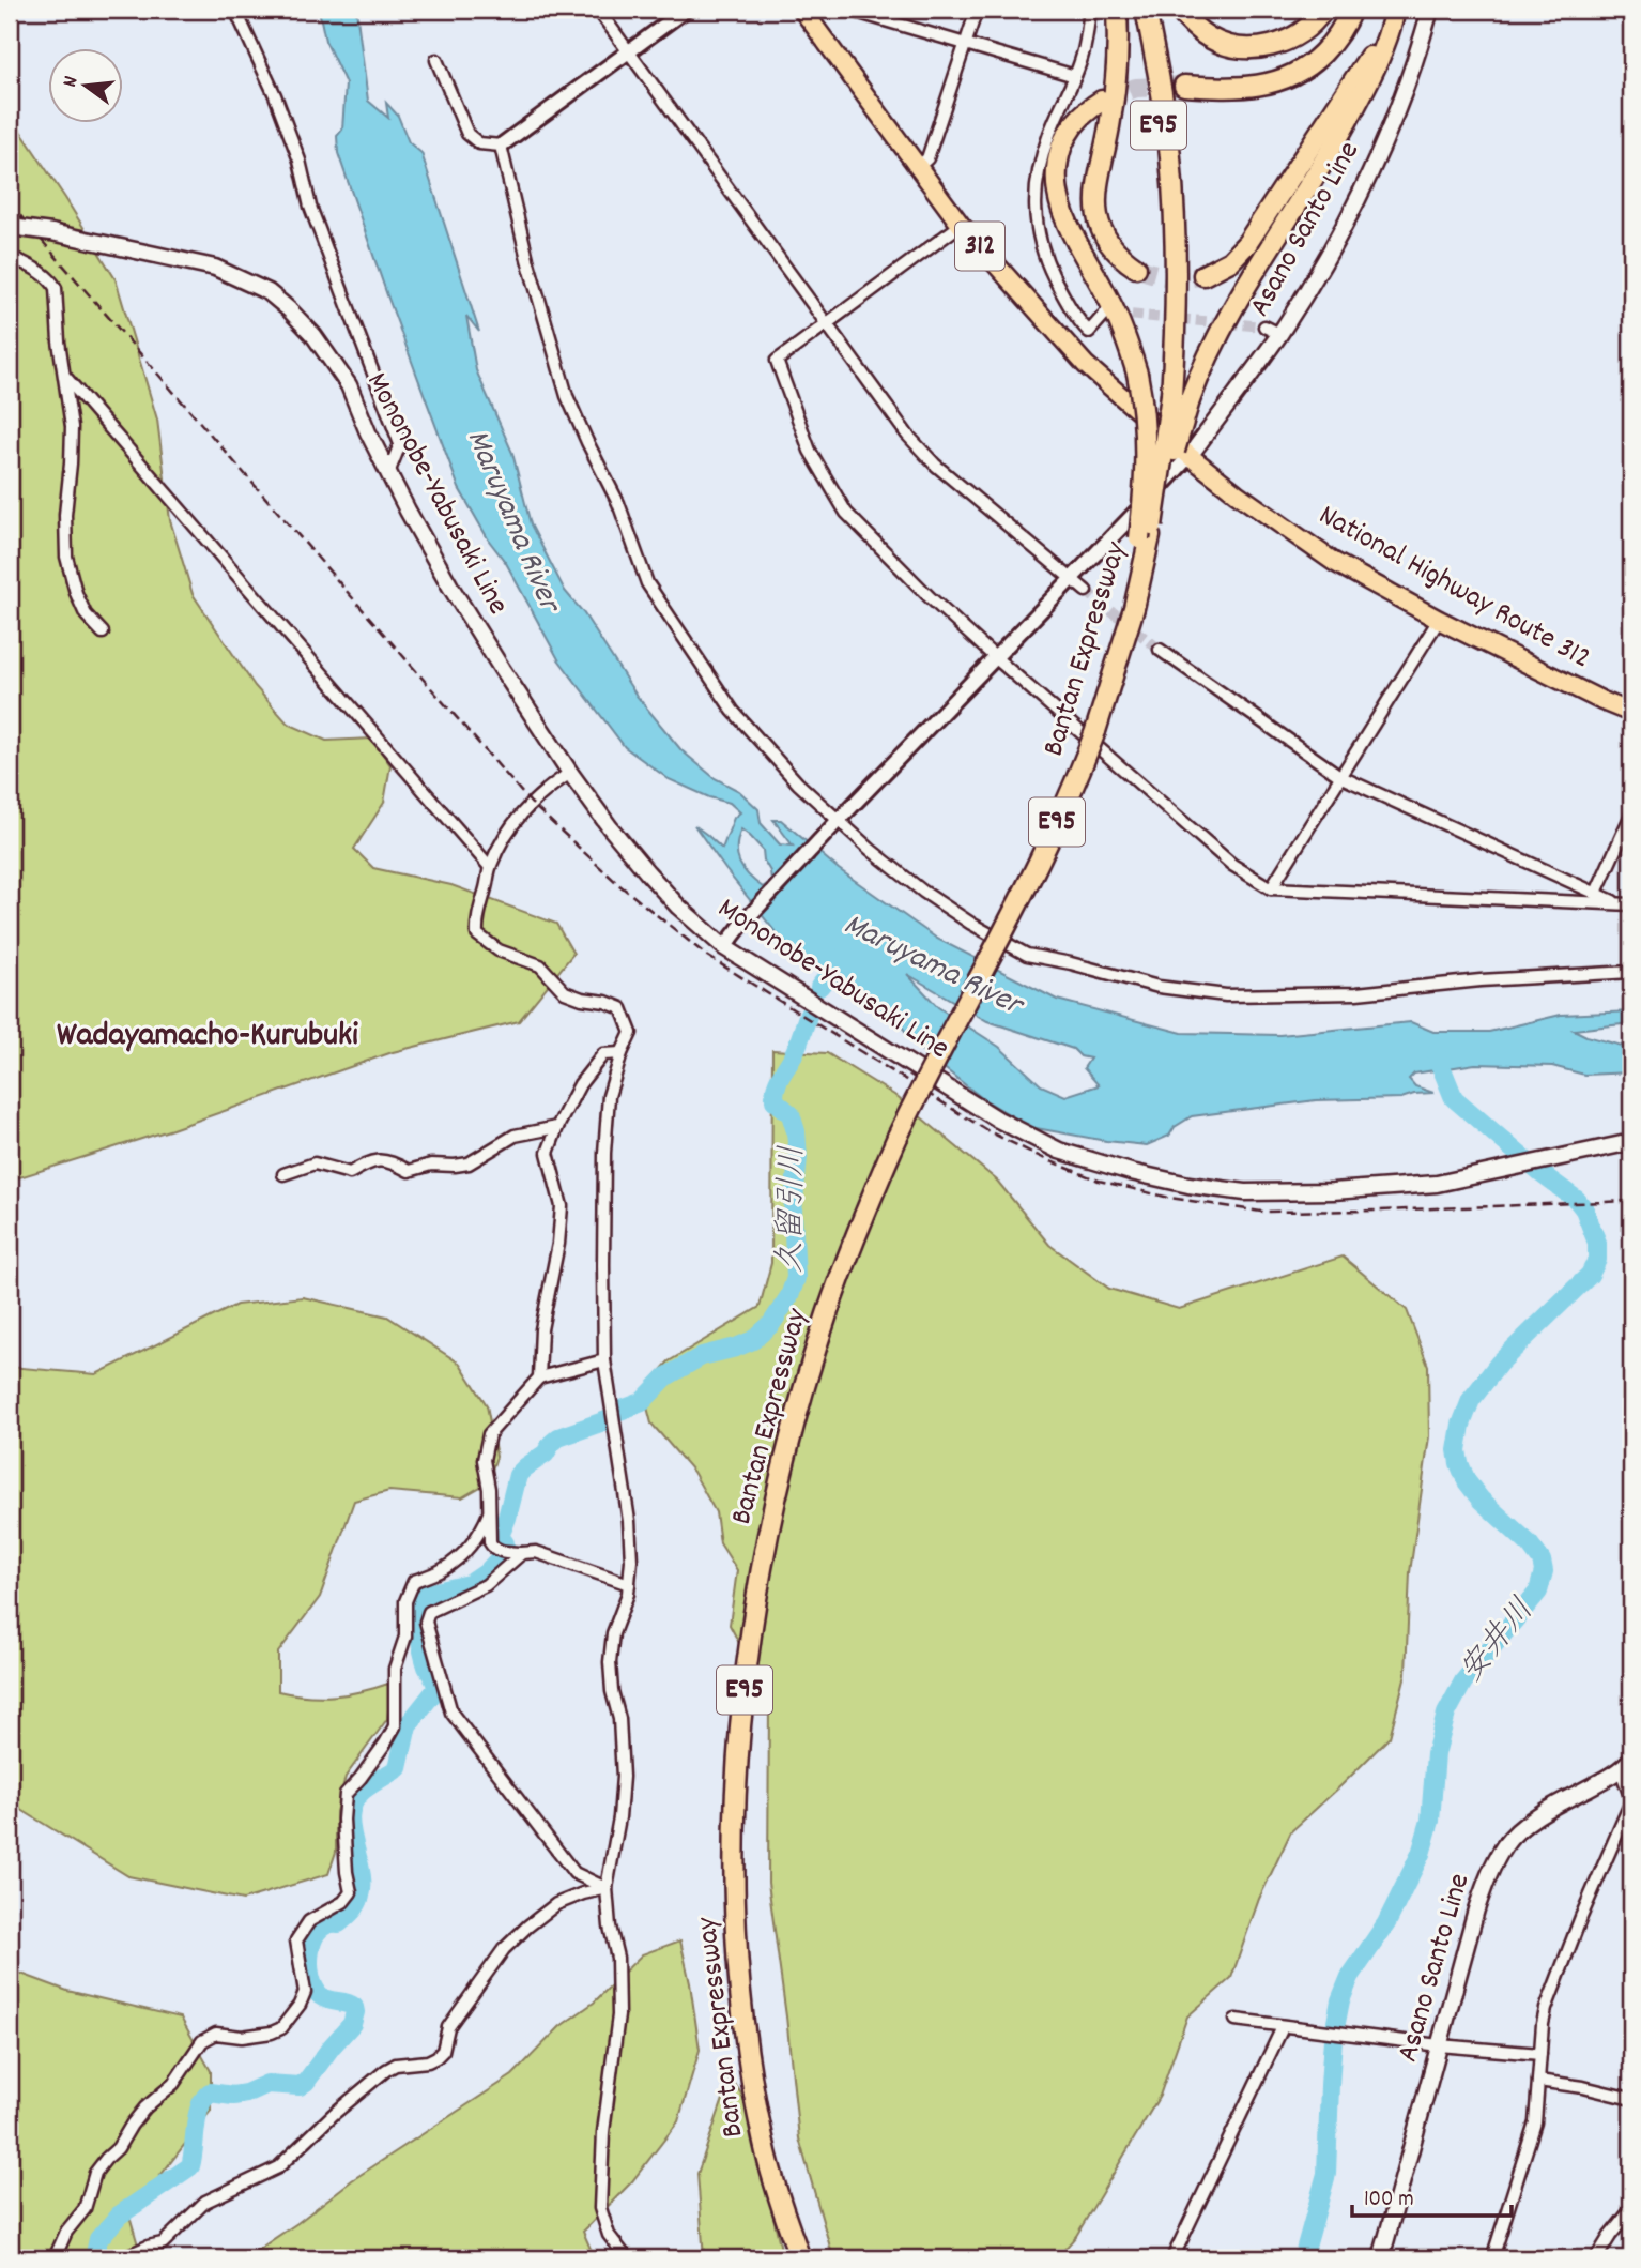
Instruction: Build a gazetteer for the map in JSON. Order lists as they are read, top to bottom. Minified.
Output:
{"streets":{"highway":["E95","312","National Highway Route 312","Bantan Expressway"],"main road":["Asano Santo Line","Mononobe-Yabusaki Line"]},"crossings":[["Asano Santo Line","National Highway Route 312"]],"districts":["Wadayamacho-Kurubuki"],"water":["Maruyama River","久留引川","安井川"],"scale_bar":"100 m","north":"left"}
